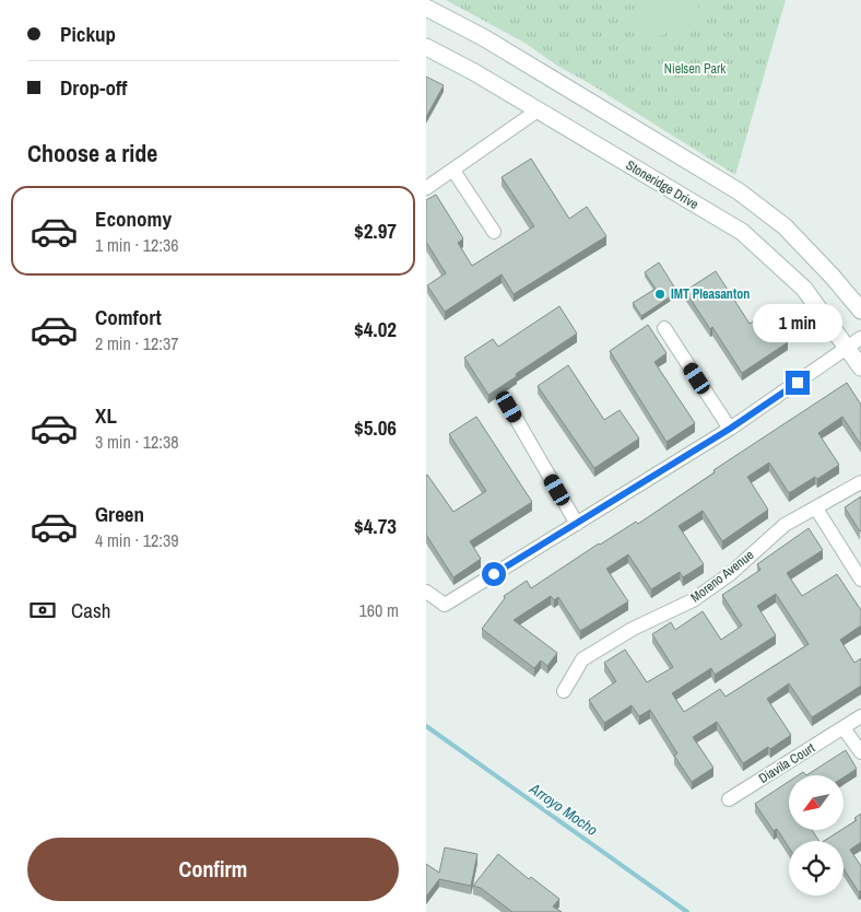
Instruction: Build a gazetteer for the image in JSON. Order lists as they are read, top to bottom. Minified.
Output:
{"streets":{"main road":["Stoneridge Drive"],"street":["Moreno Avenue","Diavila Court"]},"water":["Arroyo Mocho"],"parks":["Nielsen Park"],"places":["IMT Pleasanton"],"north":"bottom left","page":{"banner":["Pickup","Drop-off"],"heading":"Choose a ride","list":[{"name":"Economy","note":"1 min · 12:36","value":"$2.97"},{"name":"Comfort","note":"2 min · 12:37","value":"$4.02"},{"name":"XL","note":"3 min · 12:38","value":"$5.06"},{"name":"Green","note":"4 min · 12:39","value":"$4.73"}],"bubble":"1 min","pay":["Cash","160 m"],"buttons":"Confirm"}}
